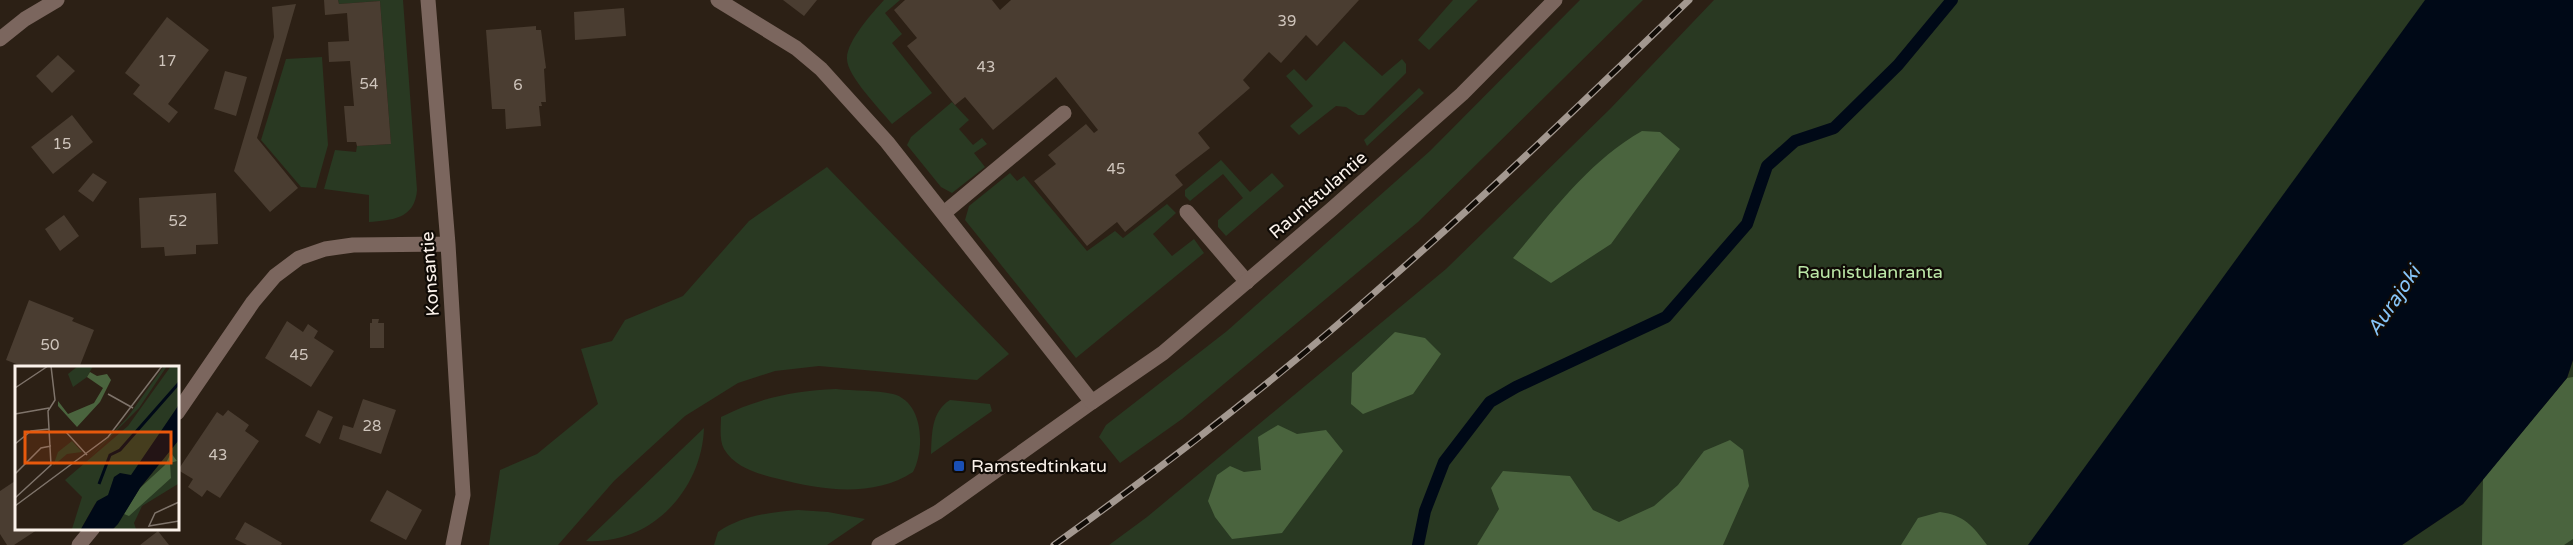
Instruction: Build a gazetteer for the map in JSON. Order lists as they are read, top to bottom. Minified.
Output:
{"streets":{"street":["Raunistulantie","Konsantie"]},"water":["Aurajoki"],"parks":["Raunistulanranta"],"places":{"transit":["Ramstedtinkatu"]},"house_numbers":["39","17","43","54","6","15","45","52","50","45","28","43"]}
